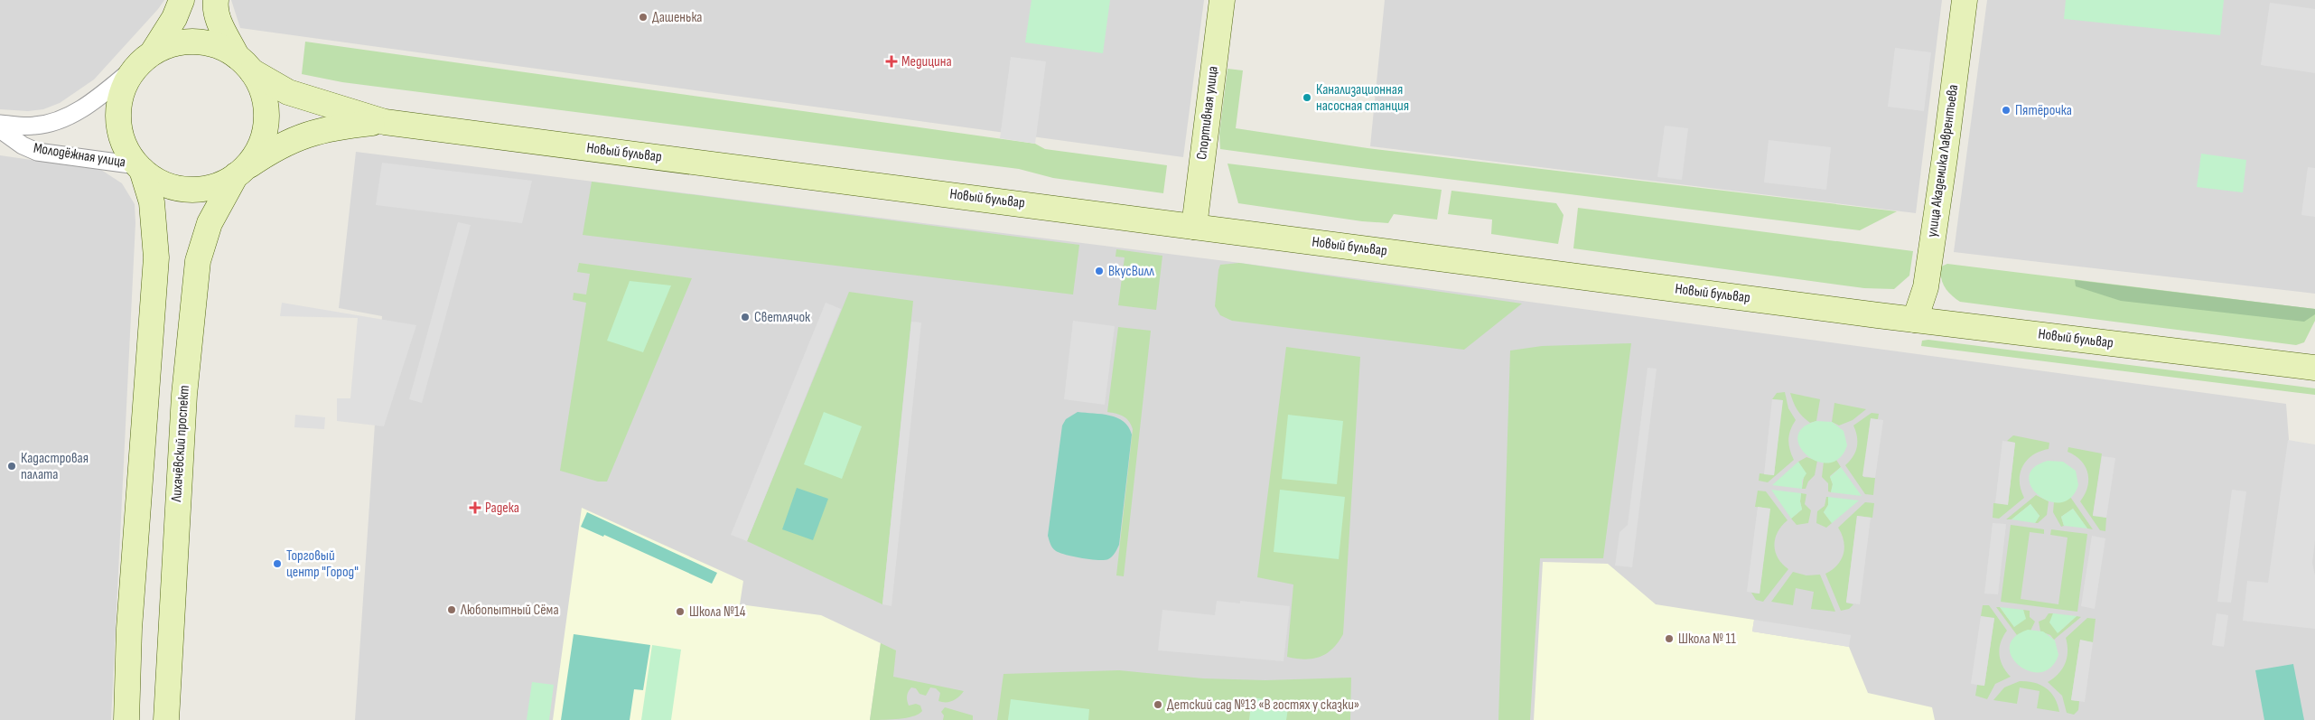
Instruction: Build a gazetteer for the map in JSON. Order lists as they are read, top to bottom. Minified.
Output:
{"streets":{"main road":["Спортивная улица","Новый бульвар","улица Академика Лаврентьева","Лихачёвский проспект"],"street":["Молодёжная улица"]},"crossings":[["Спортивная улица","Новый бульвар"],["Новый бульвар","Молодёжная улица"],["Новый бульвар","улица Академика Лаврентьева"],["Новый бульвар","Лихачёвский проспект"],["Молодёжная улица","Лихачёвский проспект"]],"places":{"other":["Дашенька","Канализационная насосная станция","Пятёрочка","ВкусВилл","Светлячок","Кадастровая палата","Торговый центр \"Город\"","Любопытный Сёма","Школа №14","Школа № 11","Детский сад №13 «В гостях у сказки»"],"health":["Медицина","Радека"]}}
